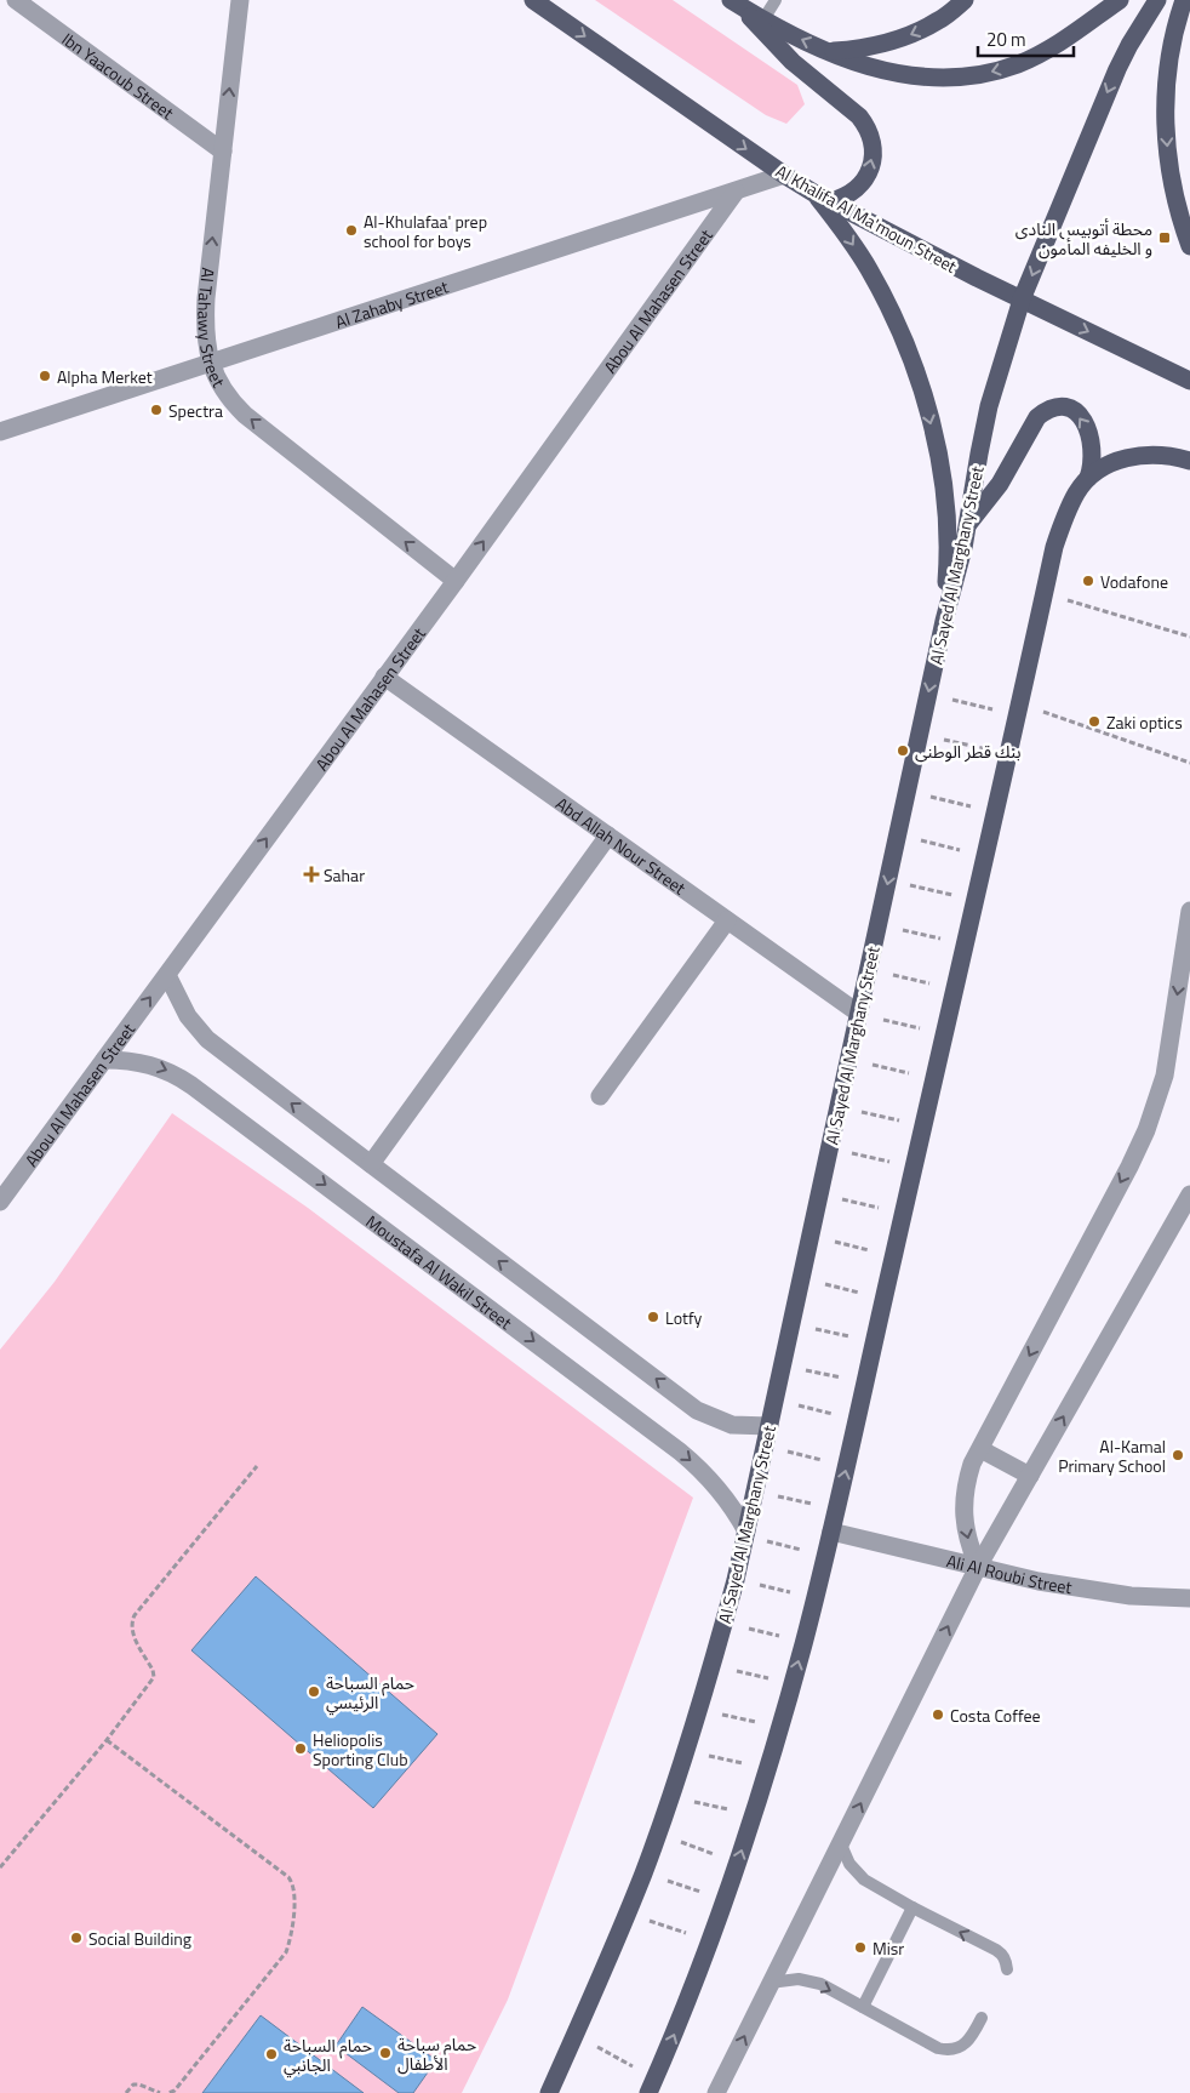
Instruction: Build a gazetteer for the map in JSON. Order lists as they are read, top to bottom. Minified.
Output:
{"streets":{"main road":["Al Khalifa Al Ma'moun Street","Al Sayed Al Marghany Street"],"street":["Ibn Yaacoub Street","Abou Al Mahasen Street","Al Zahaby Street","Al Tahawy Street","Abd Allah Nour Street","Moustafa Al Wakil Street","Ali Al Roubi Street"]},"crossings":[["Ibn Yaacoub Street","Al Tahawy Street"],["Al Khalifa Al Ma'moun Street","Al Zahaby Street"],["Al Khalifa Al Ma'moun Street","Al Sayed Al Marghany Street"],["Abou Al Mahasen Street","Al Zahaby Street"],["Abou Al Mahasen Street","Al Tahawy Street"],["Abou Al Mahasen Street","Abd Allah Nour Street"],["Abou Al Mahasen Street","Moustafa Al Wakil Street"],["Al Zahaby Street","Al Tahawy Street"],["Al Sayed Al Marghany Street","Abd Allah Nour Street"],["Al Sayed Al Marghany Street","Moustafa Al Wakil Street"]],"one_way":["Al Khalifa Al Ma'moun Street","Abou Al Mahasen Street","Al Tahawy Street"],"places":{"other":["Al-Khulafaa' prep school for boys","Alpha Merket","Spectra","Vodafone","Zaki optics","بنك قطر الوطنى","Lotfy","Al-Kamal Primary School","حمام السباحة الرئيسي","Costa Coffee","Heliopolis Sporting Club","Social Building","Misr","حمام سباحة الأطفال","حمام السباحة الجانبي"],"transit":["محطة أتوبيس النادى و الخليفه المأمون"],"health":["Sahar"]},"scale_bar":"20 m"}
